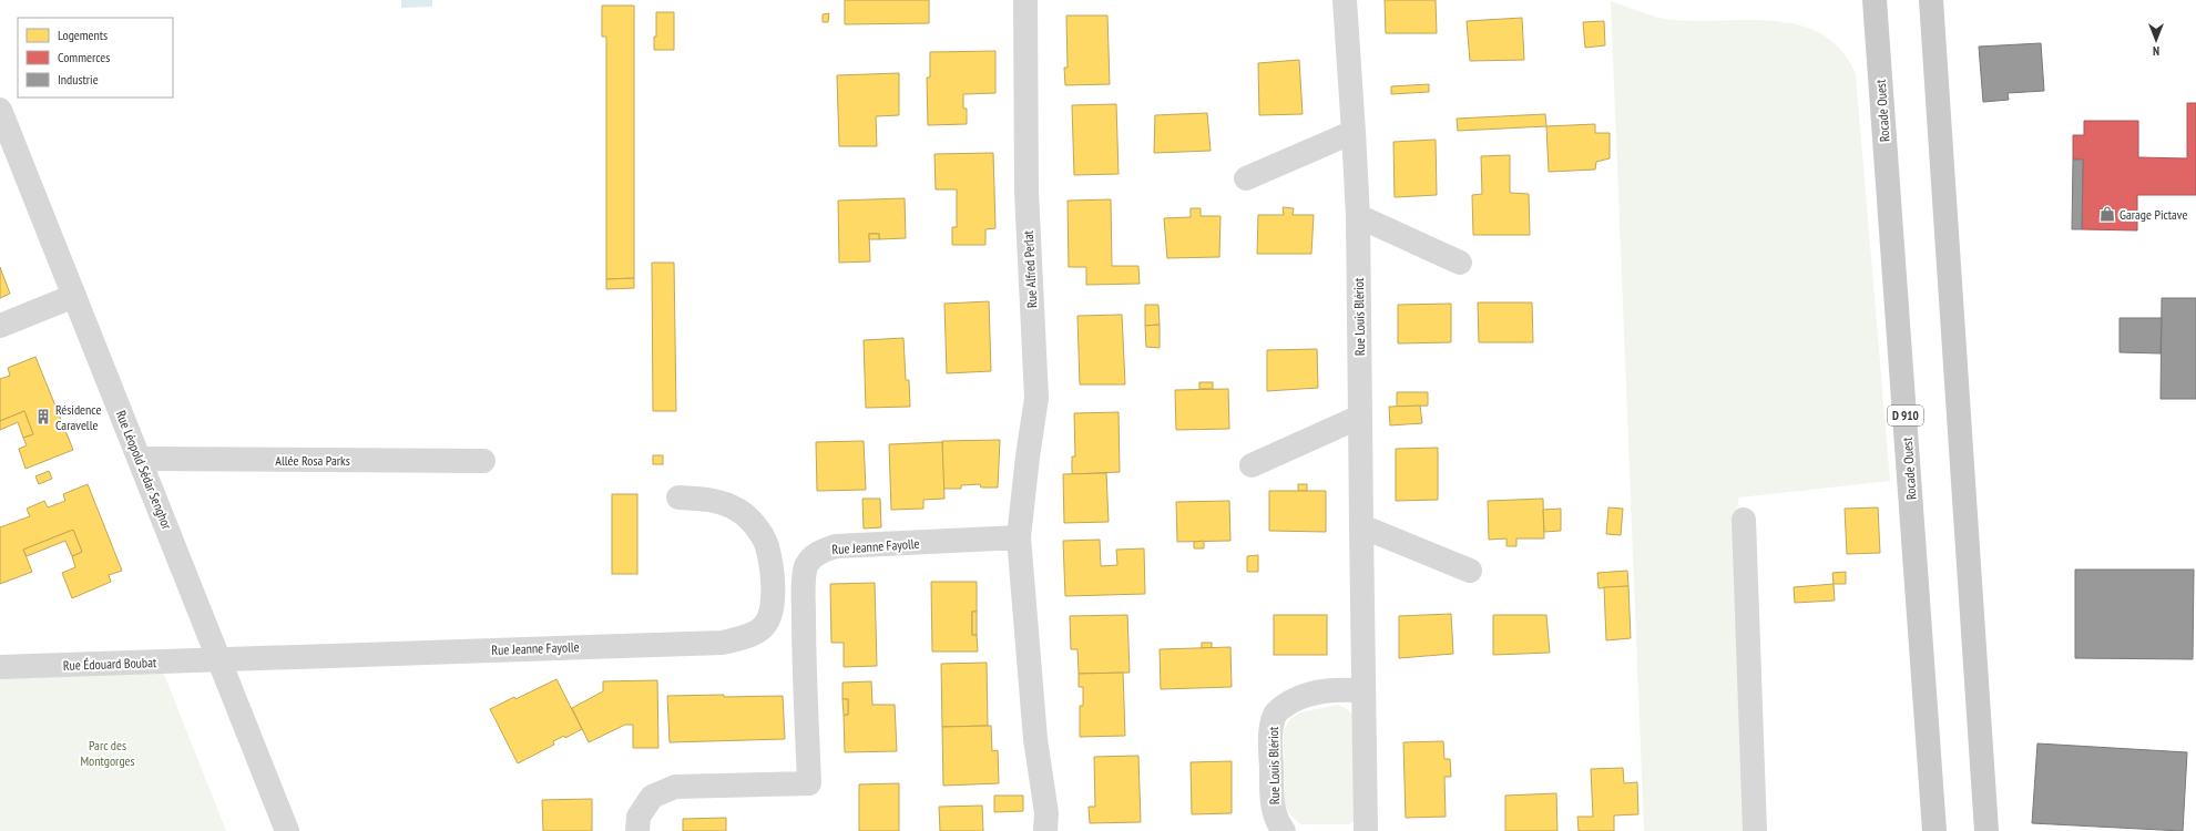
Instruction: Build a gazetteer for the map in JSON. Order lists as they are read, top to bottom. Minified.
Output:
{"streets":{"main road":["Rocade Ouest","D 910"],"street":["Rue Alfred Perlat","Rue Louis Blériot","Allée Rosa Parks","Rue Léopold Sédar Senghor","Rue Jeanne Fayolle","Rue Édouard Boubat"]},"crossings":[["Rue Alfred Perlat","Rue Jeanne Fayolle"],["Allée Rosa Parks","Rue Léopold Sédar Senghor"],["Rue Léopold Sédar Senghor","Rue Jeanne Fayolle"],["Rue Léopold Sédar Senghor","Rue Édouard Boubat"],["Rue Jeanne Fayolle","Rue Édouard Boubat"]],"parks":["Parc des Montgorges"],"places":{"shop":["Garage Pictave"],"building":["Résidence Caravelle"]},"legend":["Logements","Commerces","Industrie"],"north":"bottom"}
